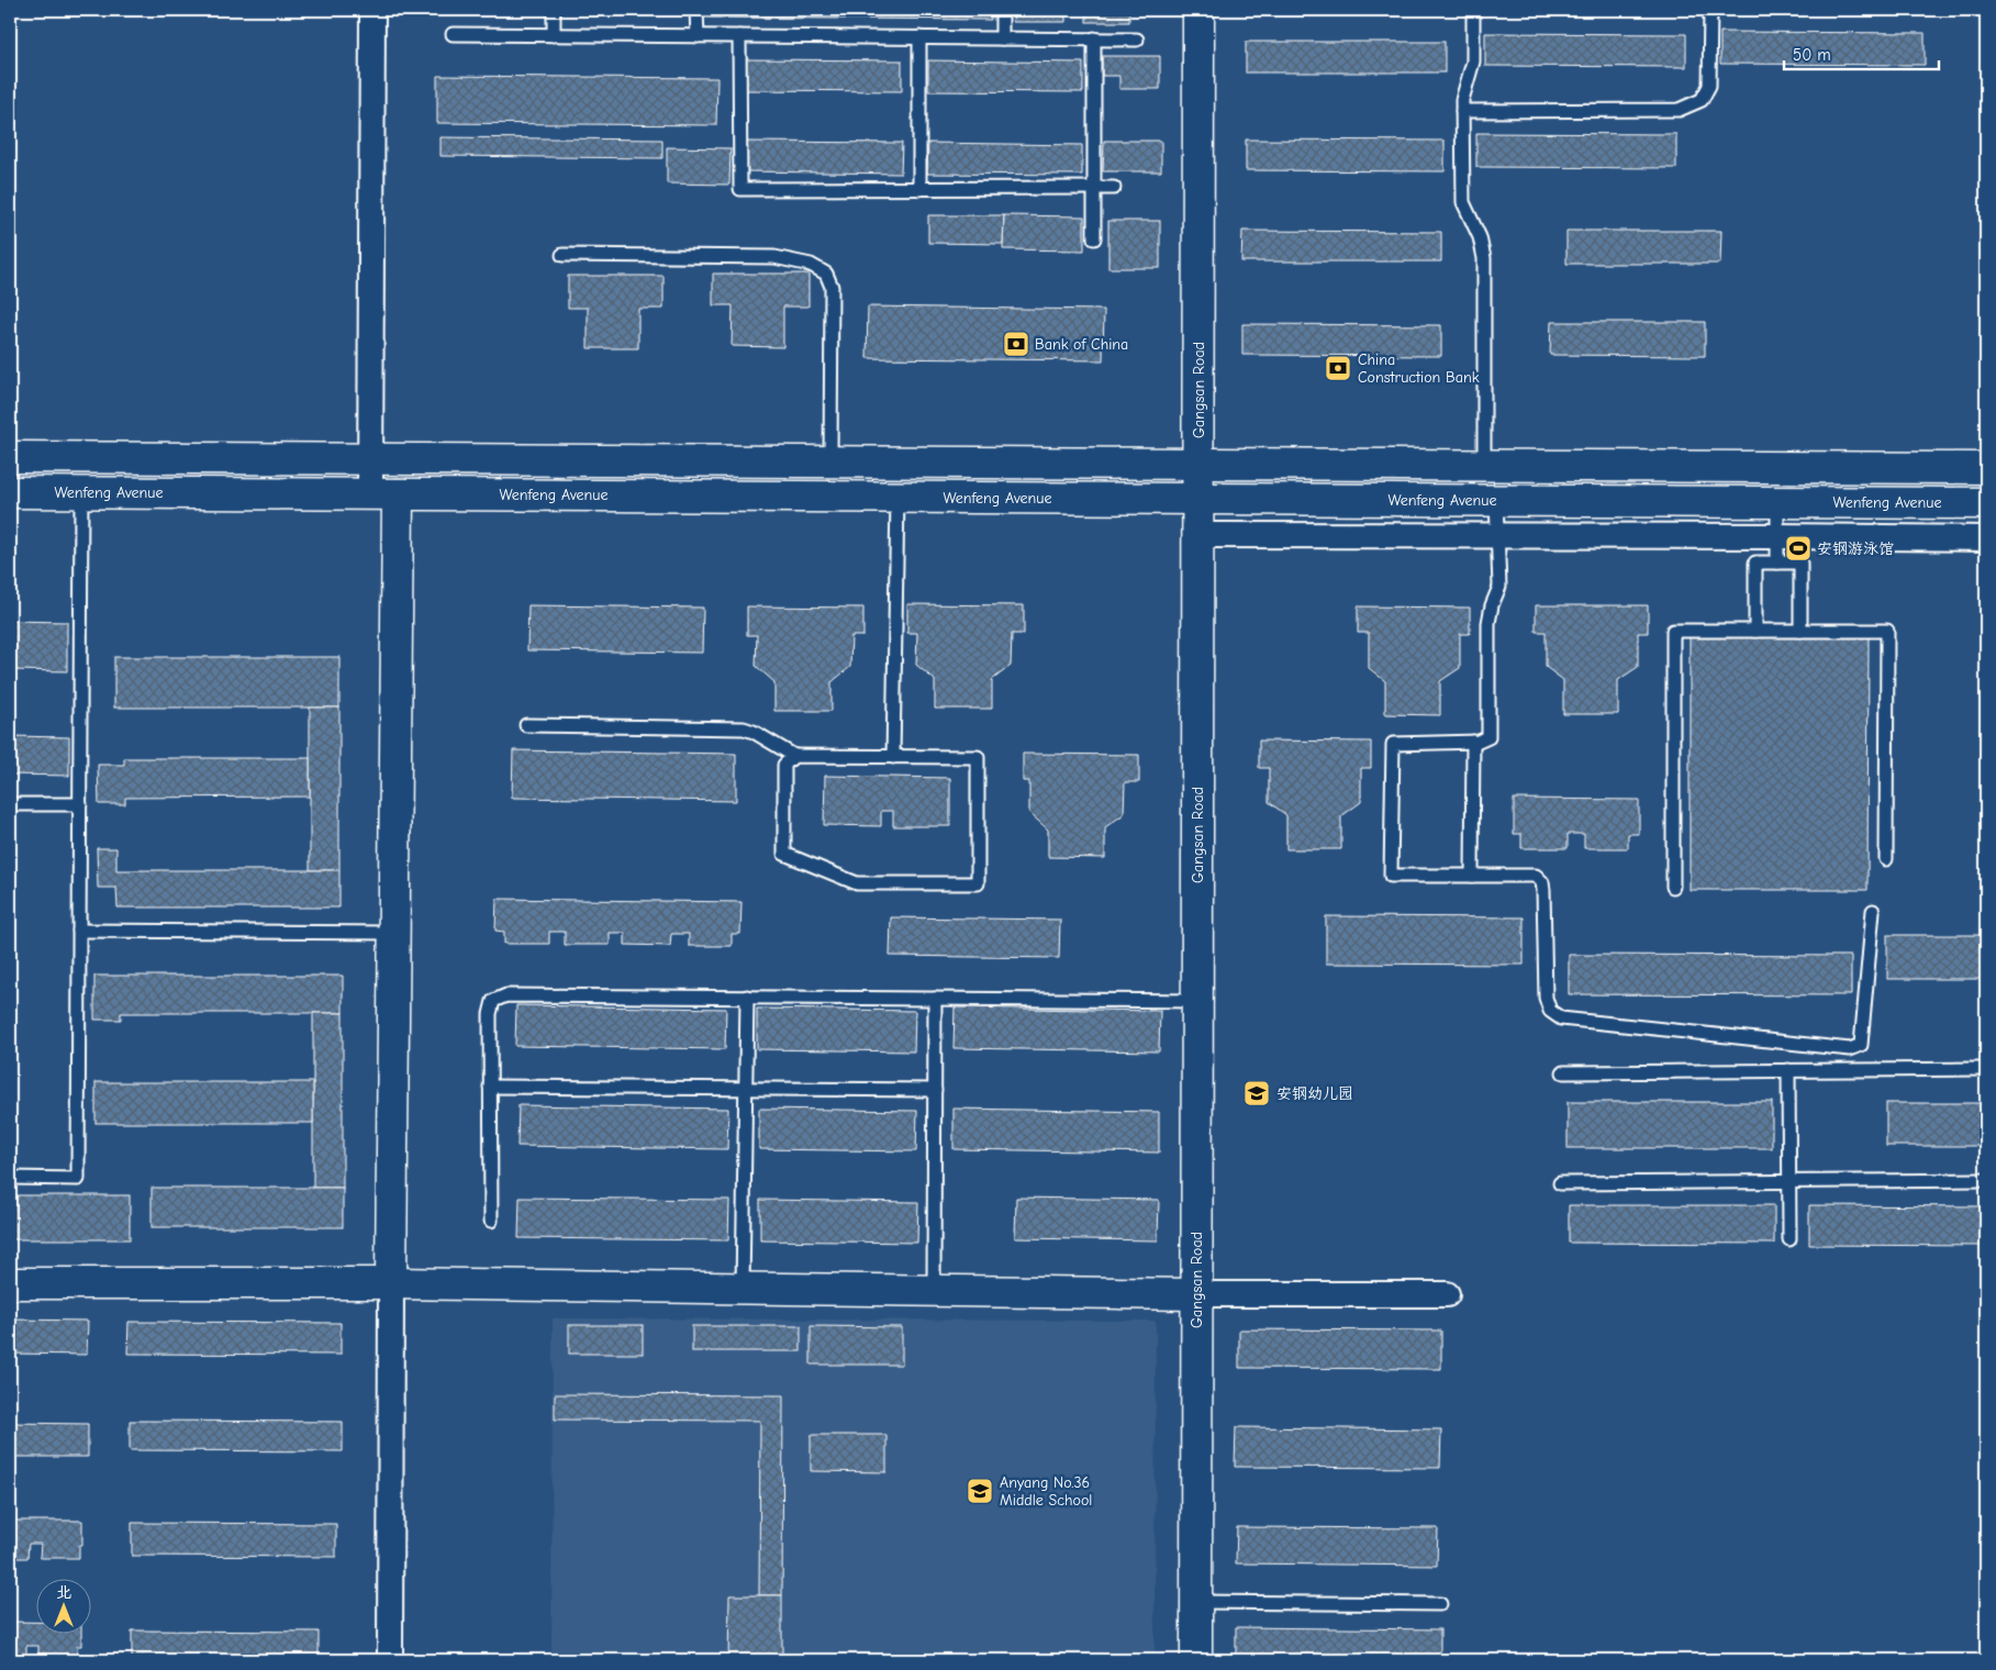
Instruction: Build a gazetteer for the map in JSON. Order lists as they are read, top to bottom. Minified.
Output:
{"streets":{"main road":["Gangsan Road","Wenfeng Avenue"]},"crossings":[["Gangsan Road","Wenfeng Avenue"]],"places":{"bank":["Bank of China","China Construction Bank"],"sports":["安钢游泳馆"],"school or university":["安钢幼儿园","Anyang No.36 Middle School"]},"scale_bar":"50 m","north":"top"}
